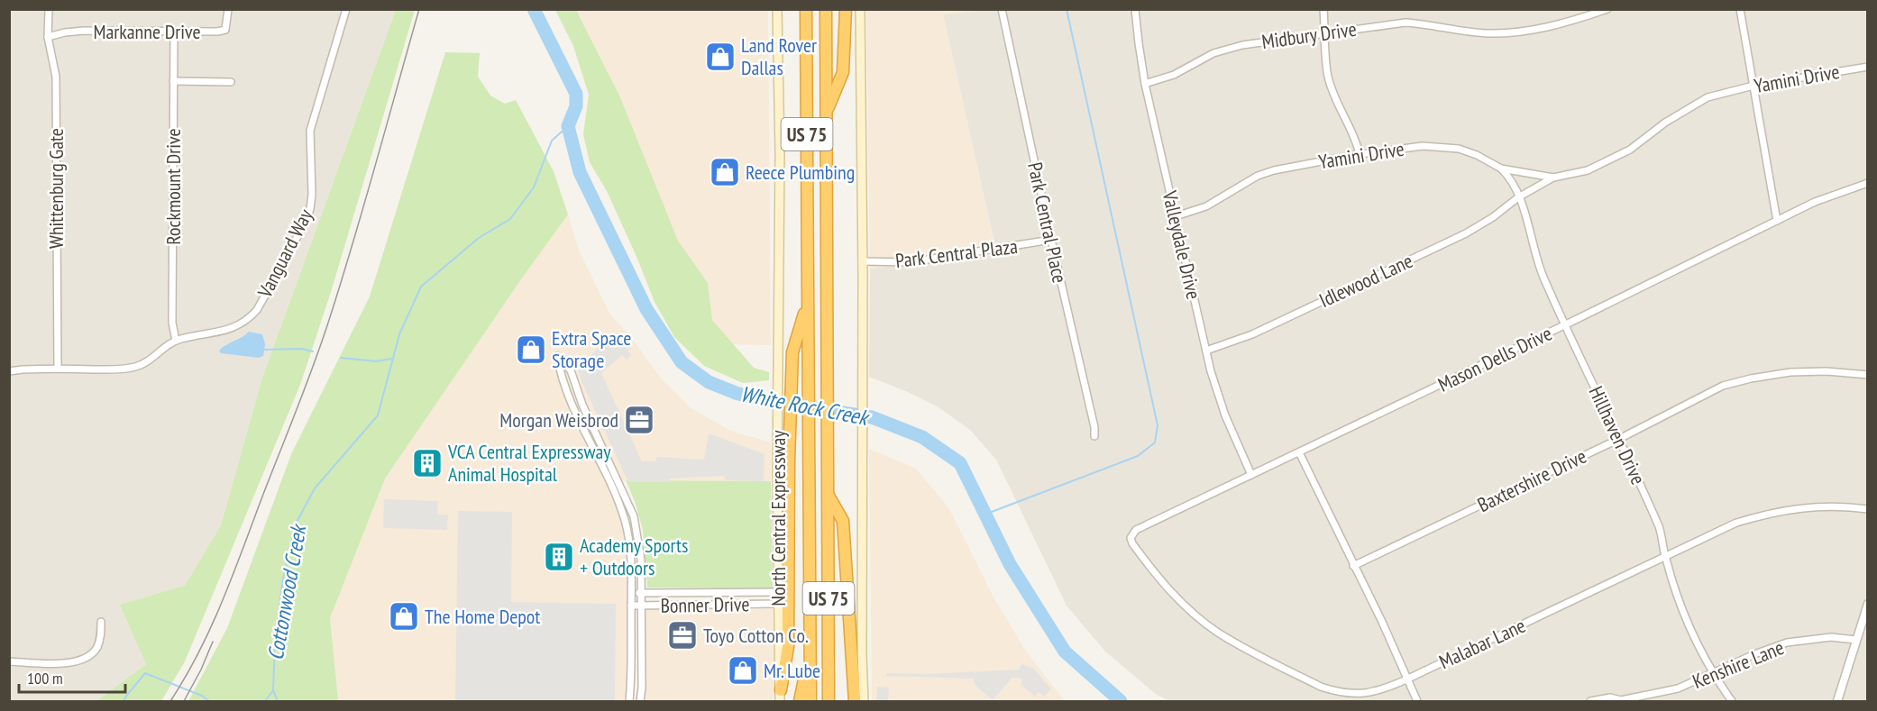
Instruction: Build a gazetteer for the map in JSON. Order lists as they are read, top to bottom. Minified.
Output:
{"streets":{"highway":["US 75","North Central Expressway"],"street":["Markanne Drive","Midbury Drive","Yamini Drive","Rockmount Drive","Whittenburg Gate","Park Central Place","Valleydale Drive","Vanguard Way","Park Central Plaza","Idlewood Lane","Mason Dells Drive","Hillhaven Drive","Baxtershire Drive","Bonner Drive","Malabar Lane","Kenshire Lane"]},"crossings":[["Markanne Drive","Rockmount Drive"],["Markanne Drive","Whittenburg Gate"],["Midbury Drive","Valleydale Drive"],["Yamini Drive","Valleydale Drive"],["Yamini Drive","Idlewood Lane"],["Yamini Drive","Hillhaven Drive"],["Rockmount Drive","Vanguard Way"],["Whittenburg Gate","Vanguard Way"],["Park Central Place","Park Central Plaza"],["Valleydale Drive","Idlewood Lane"],["Valleydale Drive","Mason Dells Drive"],["Idlewood Lane","Hillhaven Drive"],["Mason Dells Drive","Hillhaven Drive"],["Mason Dells Drive","Malabar Lane"],["Hillhaven Drive","Baxtershire Drive"],["Hillhaven Drive","Malabar Lane"],["Hillhaven Drive","Kenshire Lane"],["North Central Expressway","Bonner Drive"]],"water":["White Rock Creek","Cottonwood Creek"],"places":{"shop":["Land Rover Dallas","Reece Plumbing","Extra Space Storage","The Home Depot","Mr. Lube"],"office":["Morgan Weisbrod","Toyo Cotton Co."],"building":["VCA Central Expressway Animal Hospital","Academy Sports + Outdoors"]},"scale_bar":"100 m"}
